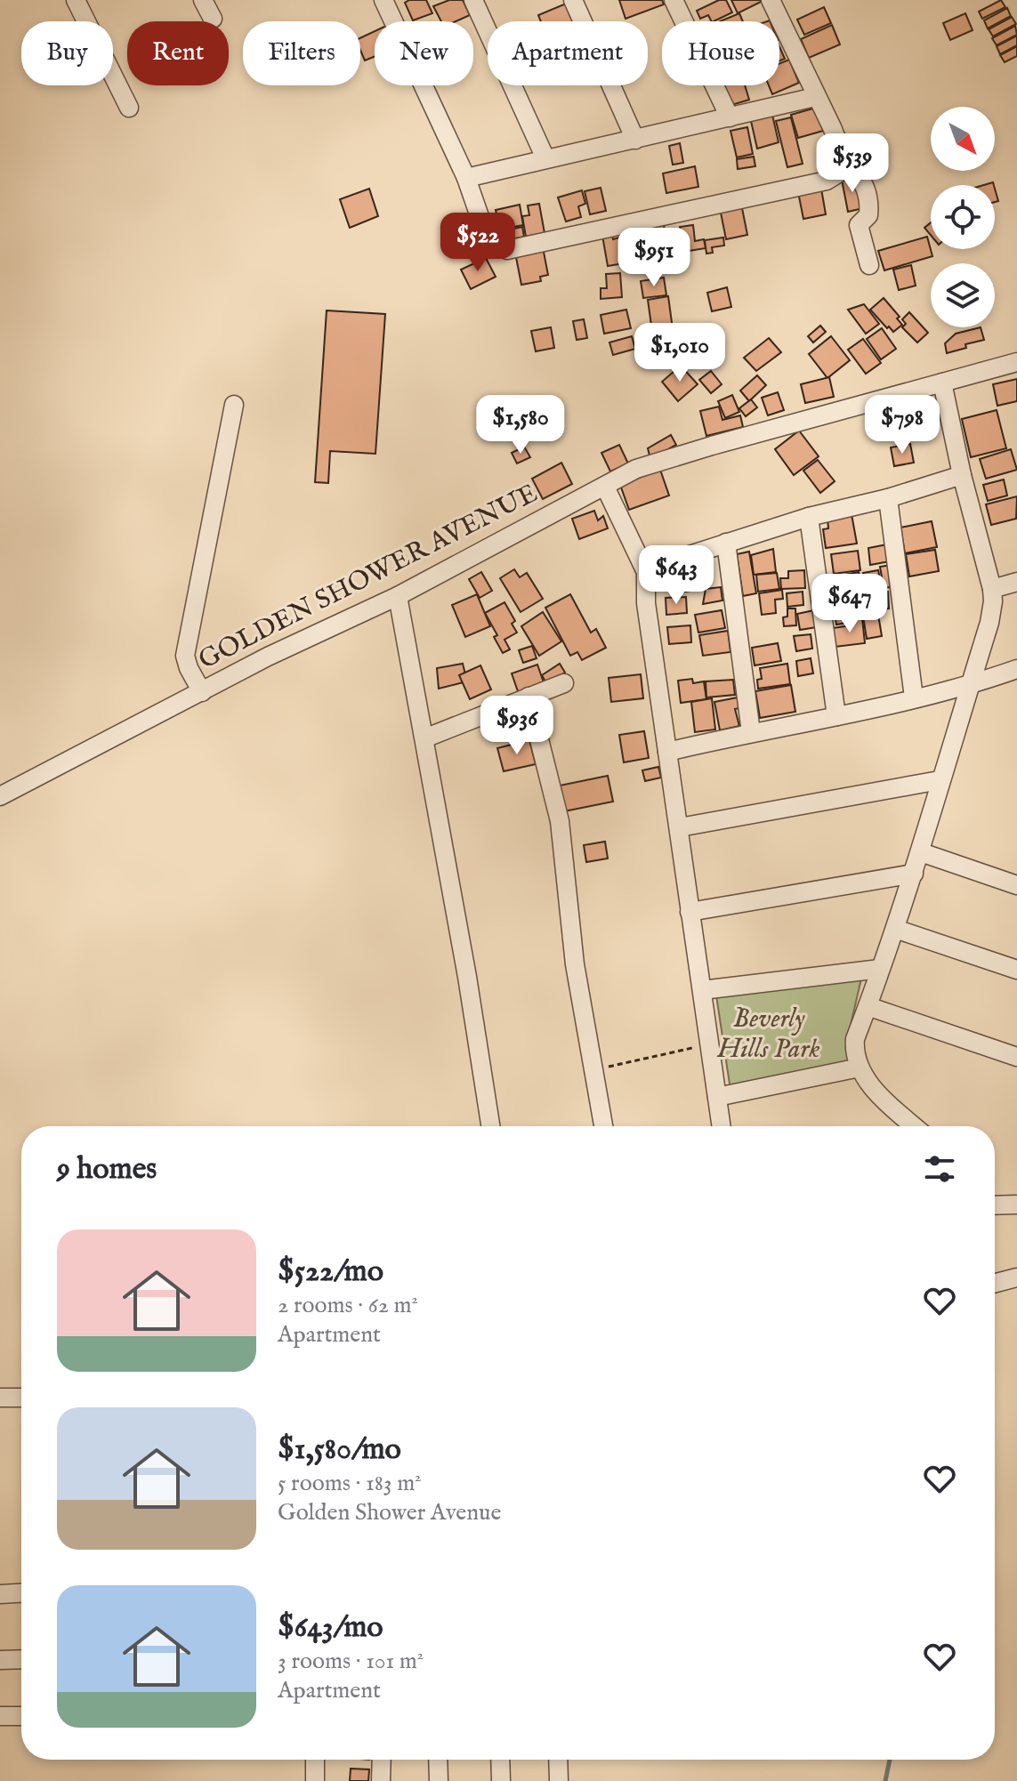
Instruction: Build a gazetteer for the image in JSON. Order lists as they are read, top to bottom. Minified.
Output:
{"streets":{"street":["GOLDEN SHOWER AVENUE"]},"parks":["Beverly Hills Park"],"north":"bottom right","page":{"chip":["Buy","Rent","Filters","New","Apartment","House"],"price":["$539","$522","$951","$1,010","$1,580","$798","$643","$647","$936"],"heading":"9 homes","list":[{"name":"$522/mo","note":"2 rooms · 62 m² · Apartment"},{"name":"$1,580/mo","note":"5 rooms · 183 m² · Golden Shower Avenue"},{"name":"$643/mo","note":"3 rooms · 101 m² · Apartment"}]}}
